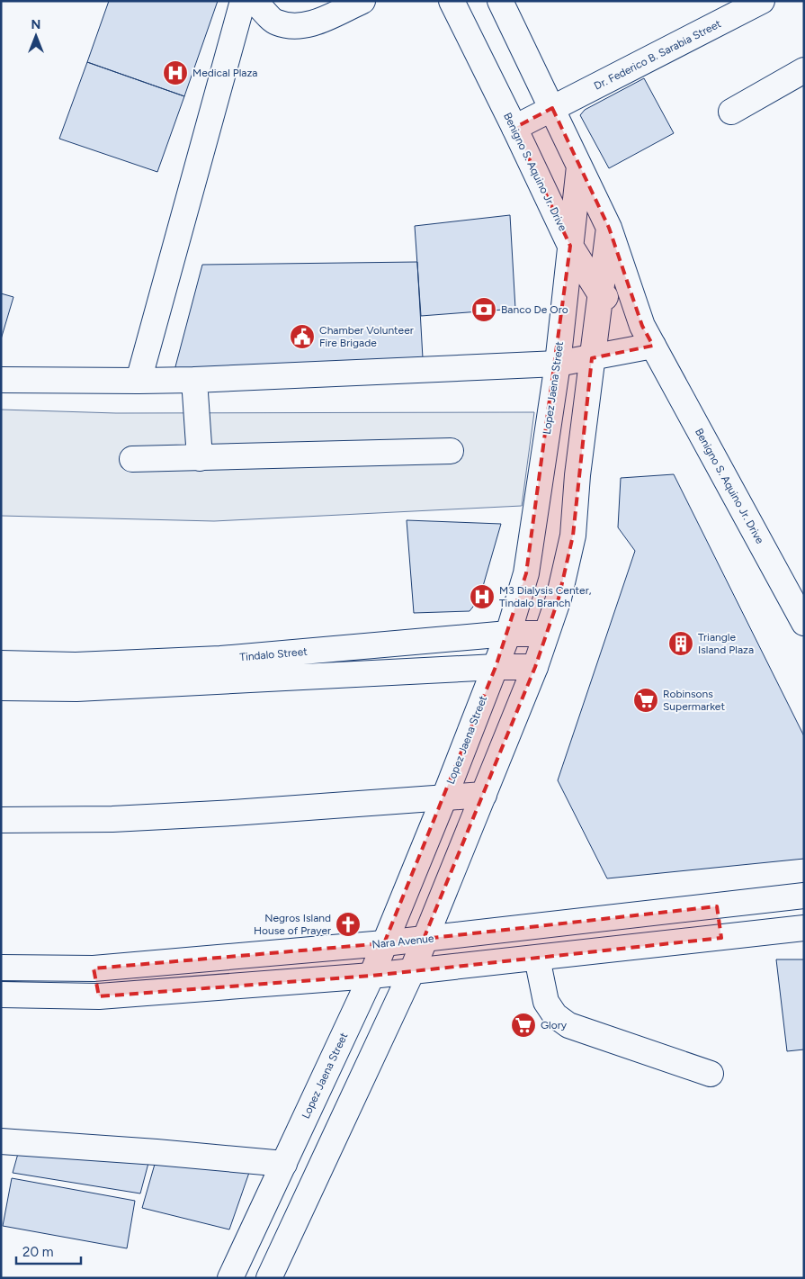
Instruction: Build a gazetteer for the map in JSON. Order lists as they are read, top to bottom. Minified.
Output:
{"streets":{"street":["Dr. Federico B. Sarabia Street","Benigno S. Aquino Jr. Drive","Lopez Jaena Street","Tindalo Street","Nara Avenue"]},"crossings":[["Dr. Federico B. Sarabia Street","Benigno S. Aquino Jr. Drive"],["Benigno S. Aquino Jr. Drive","Lopez Jaena Street"],["Lopez Jaena Street","Tindalo Street"],["Lopez Jaena Street","Nara Avenue"]],"places":{"hospital":["Medical Plaza","M3 Dialysis Center, Tindalo Branch"],"bank":["Banco De Oro"],"public building":["Chamber Volunteer Fire Brigade"],"building":["Triangle Island Plaza"],"supermarket":["Robinsons Supermarket","Glory"],"church":["Negros Island House of Prayer"]},"scale_bar":"20 m","north":"top"}
